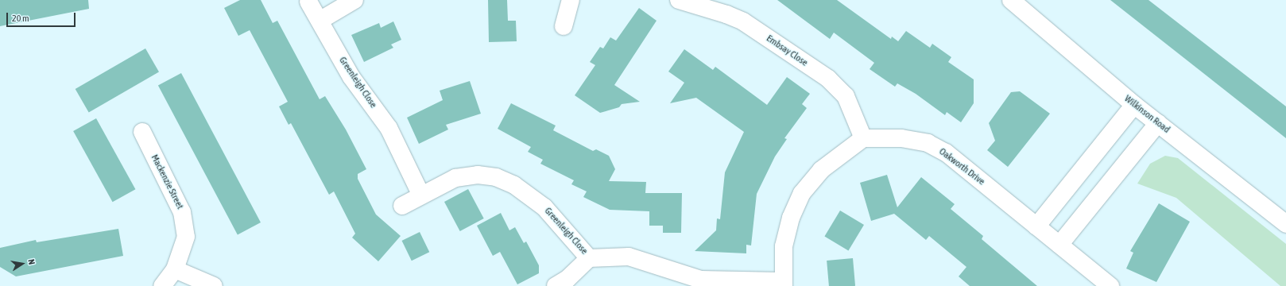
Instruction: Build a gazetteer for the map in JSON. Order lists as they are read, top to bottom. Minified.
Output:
{"streets":{"street":["Embsay Close","Greenleigh Close","Wilkinson Road","Oakworth Drive","Mackenzie Street"]},"crossings":[["Embsay Close","Oakworth Drive"]],"scale_bar":"20 m","north":"right"}
